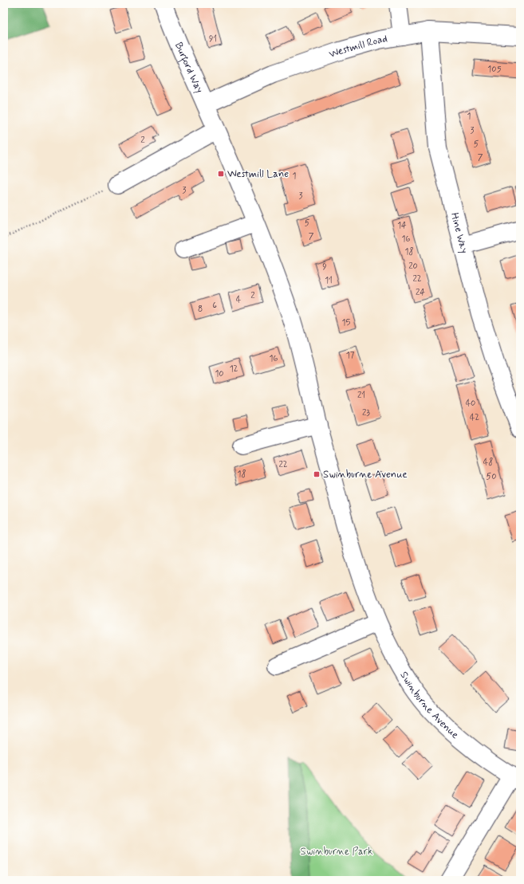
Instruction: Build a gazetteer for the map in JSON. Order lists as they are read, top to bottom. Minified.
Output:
{"streets":{"street":["Westmill Road","Burford Way","Hine Way","Swinburne Avenue"]},"crossings":[["Westmill Road","Burford Way"],["Westmill Road","Hine Way"],["Burford Way","Swinburne Avenue"]],"parks":["Swinburne Park"],"places":{"transit":["Westmill Lane","Swinburne Avenue"]},"house_numbers":["91","105","1","3","2","5","7","1","3","3","5","14","7","16","18","20","9","22","11","24","2","4","6","8","15","17","16","12","10","21","40","23","42","48","22","18","50"]}
